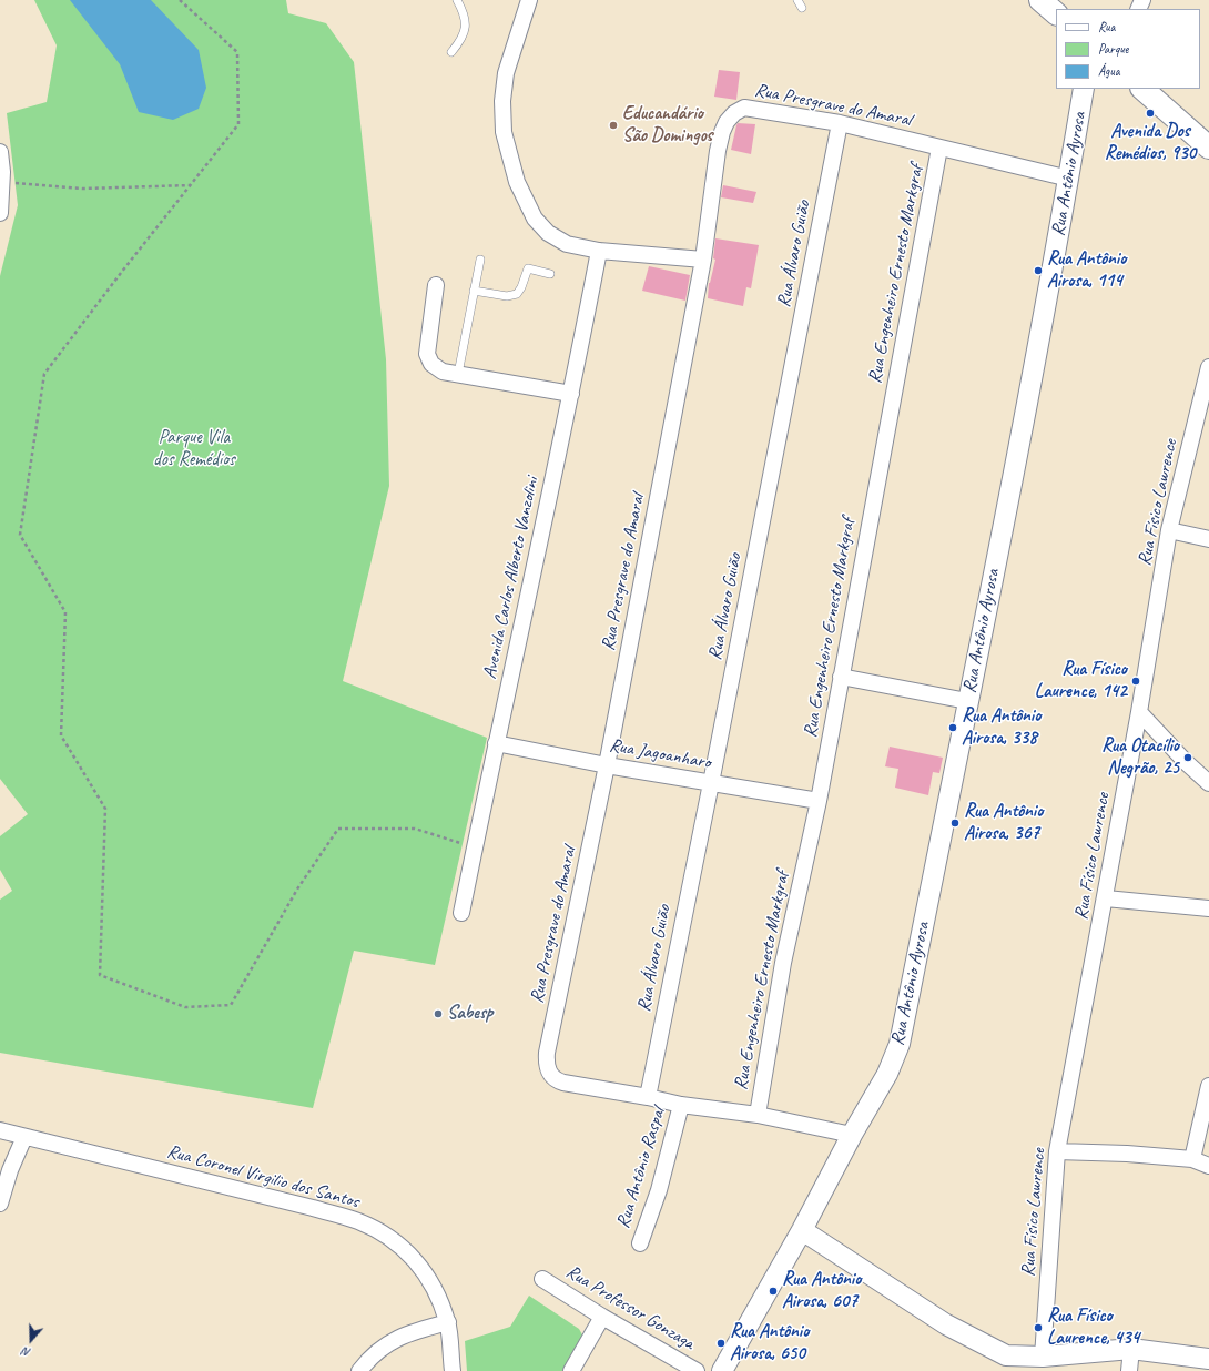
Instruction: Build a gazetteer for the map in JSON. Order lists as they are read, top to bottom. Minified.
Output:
{"streets":{"street":["Rua Presgrave do Amaral","Rua Antônio Ayrosa","Rua Álvaro Guião","Rua Engenheiro Ernesto Markgraf","Rua Físico Lawrence","Avenida Carlos Alberto Vanzolini","Rua Jagoanharo","Rua Antônio Raspal","Rua Coronel Virgilio dos Santos","Rua Professor Gonzaga"]},"crossings":[["Rua Presgrave do Amaral","Rua Antônio Ayrosa"],["Rua Presgrave do Amaral","Rua Álvaro Guião"],["Rua Presgrave do Amaral","Rua Engenheiro Ernesto Markgraf"],["Rua Presgrave do Amaral","Rua Jagoanharo"],["Rua Presgrave do Amaral","Rua Antônio Raspal"],["Rua Álvaro Guião","Rua Jagoanharo"],["Rua Engenheiro Ernesto Markgraf","Rua Jagoanharo"],["Avenida Carlos Alberto Vanzolini","Rua Jagoanharo"]],"parks":["Parque Vila dos Remédios"],"places":["Avenida Dos Remédios, 930","Educandário São Domingos","Rua Antônio Airosa, 114","Rua Físico Laurence, 142","Rua Antônio Airosa, 338","Rua Otacílio Negrão, 25","Rua Antônio Airosa, 367","Sabesp","Rua Antônio Airosa, 607","Rua Físico Laurence, 434","Rua Antônio Airosa, 650"],"legend":["Rua","Parque","Água"],"north":"bottom"}
